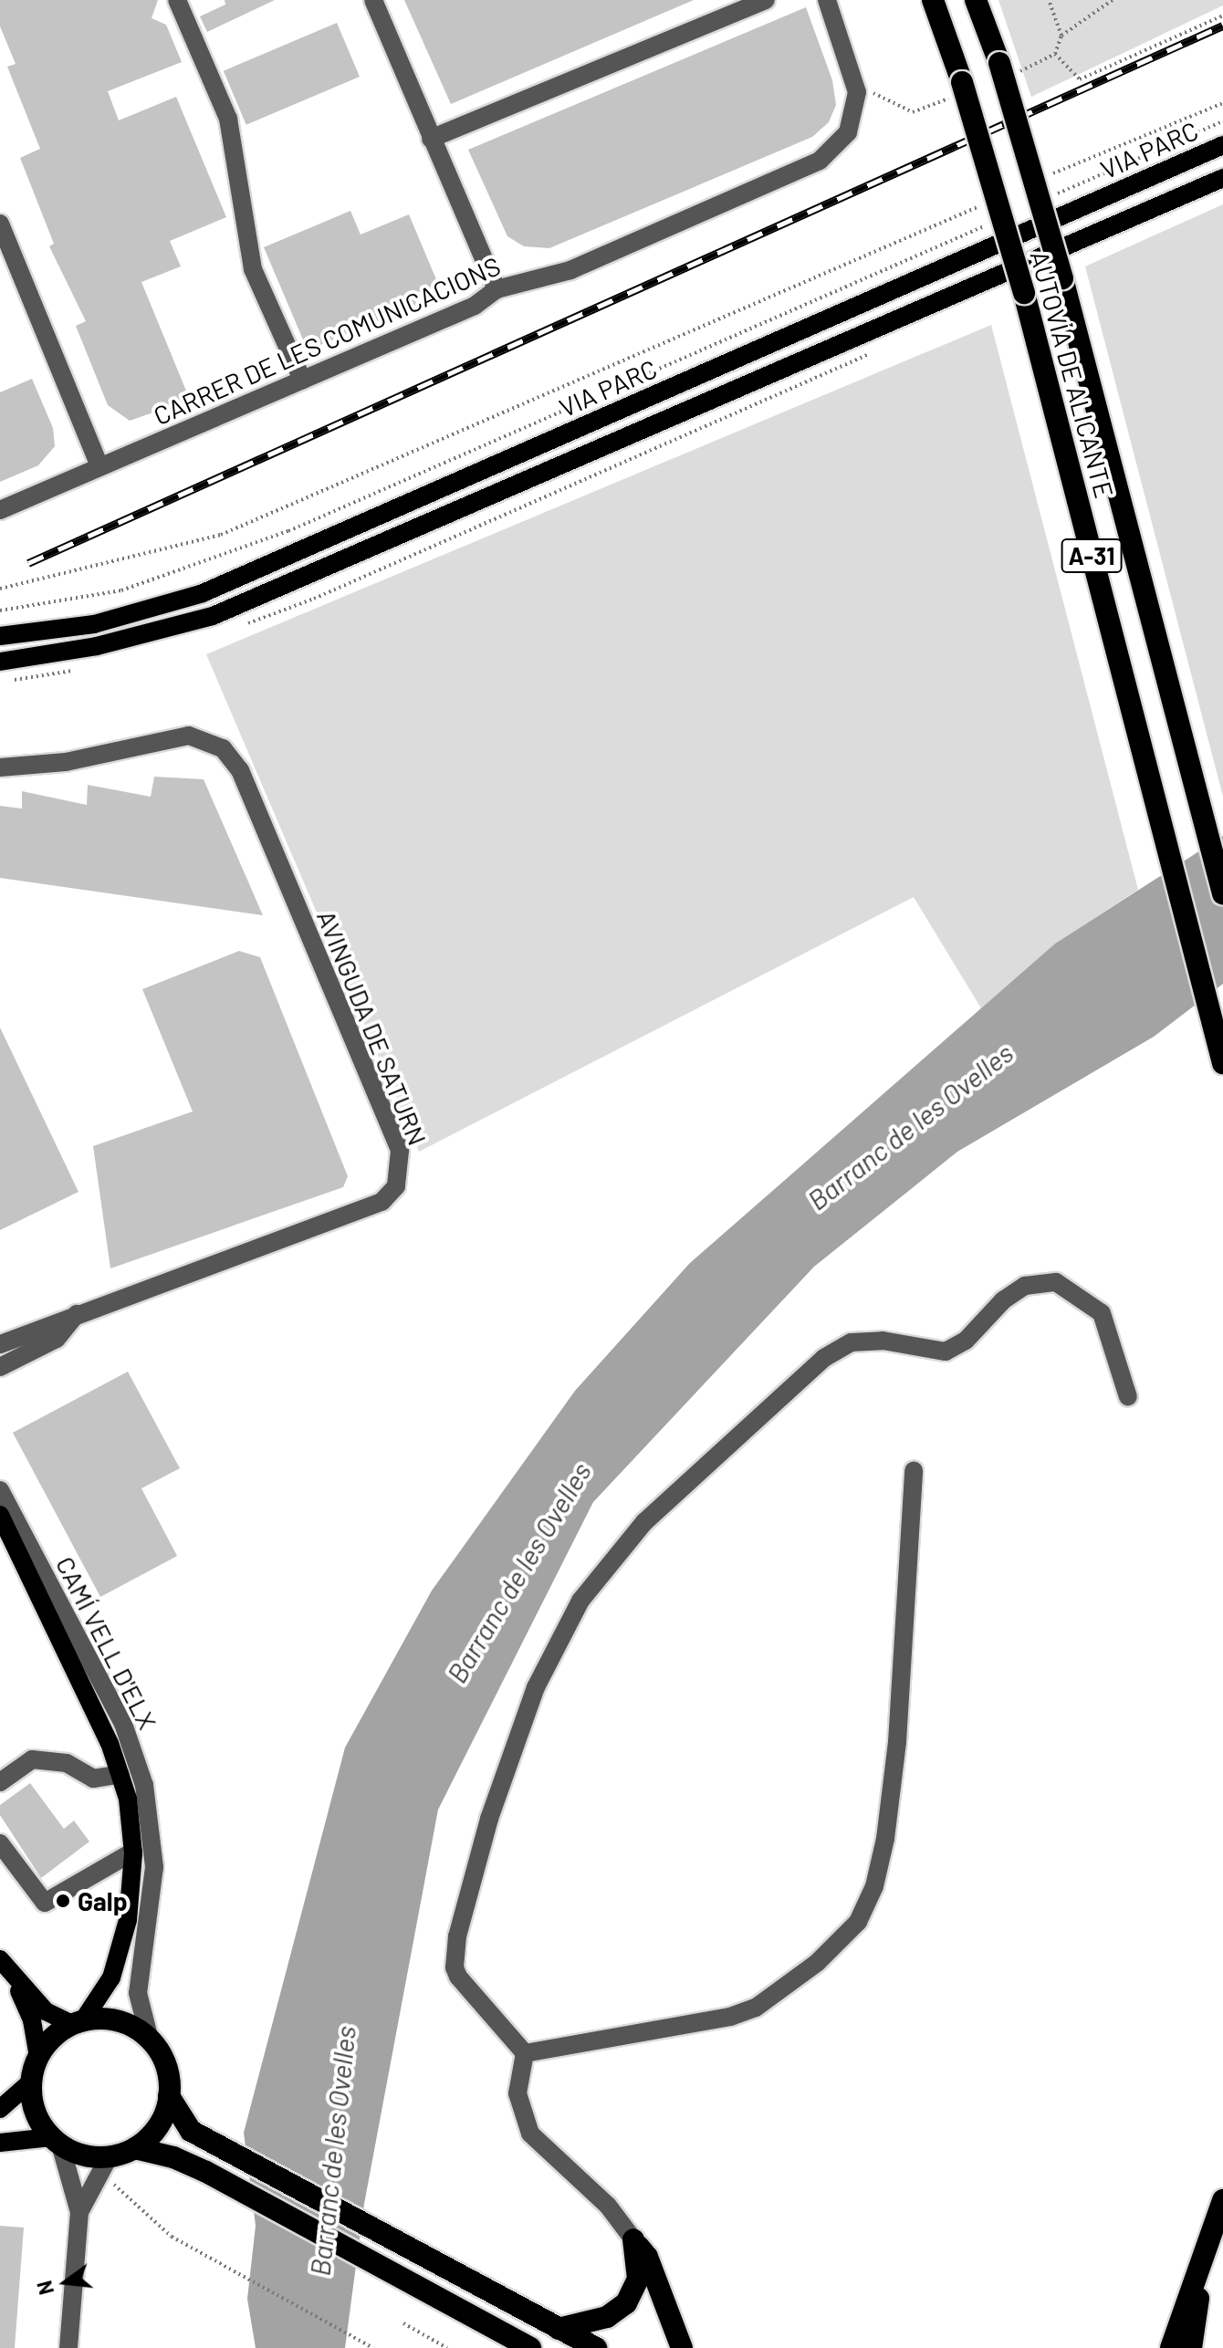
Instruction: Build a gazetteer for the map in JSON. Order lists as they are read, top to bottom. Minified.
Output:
{"streets":{"highway":["AUTOVÍA DE ALICANTE","A-31"],"main road":["VIA PARC","CAMÍ VELL D'ELX"],"street":["CARRER DE LES COMUNICACIONS","AVINGUDA DE SATURN"]},"water":["Barranc de les Ovelles"],"places":["Galp"],"north":"left"}
